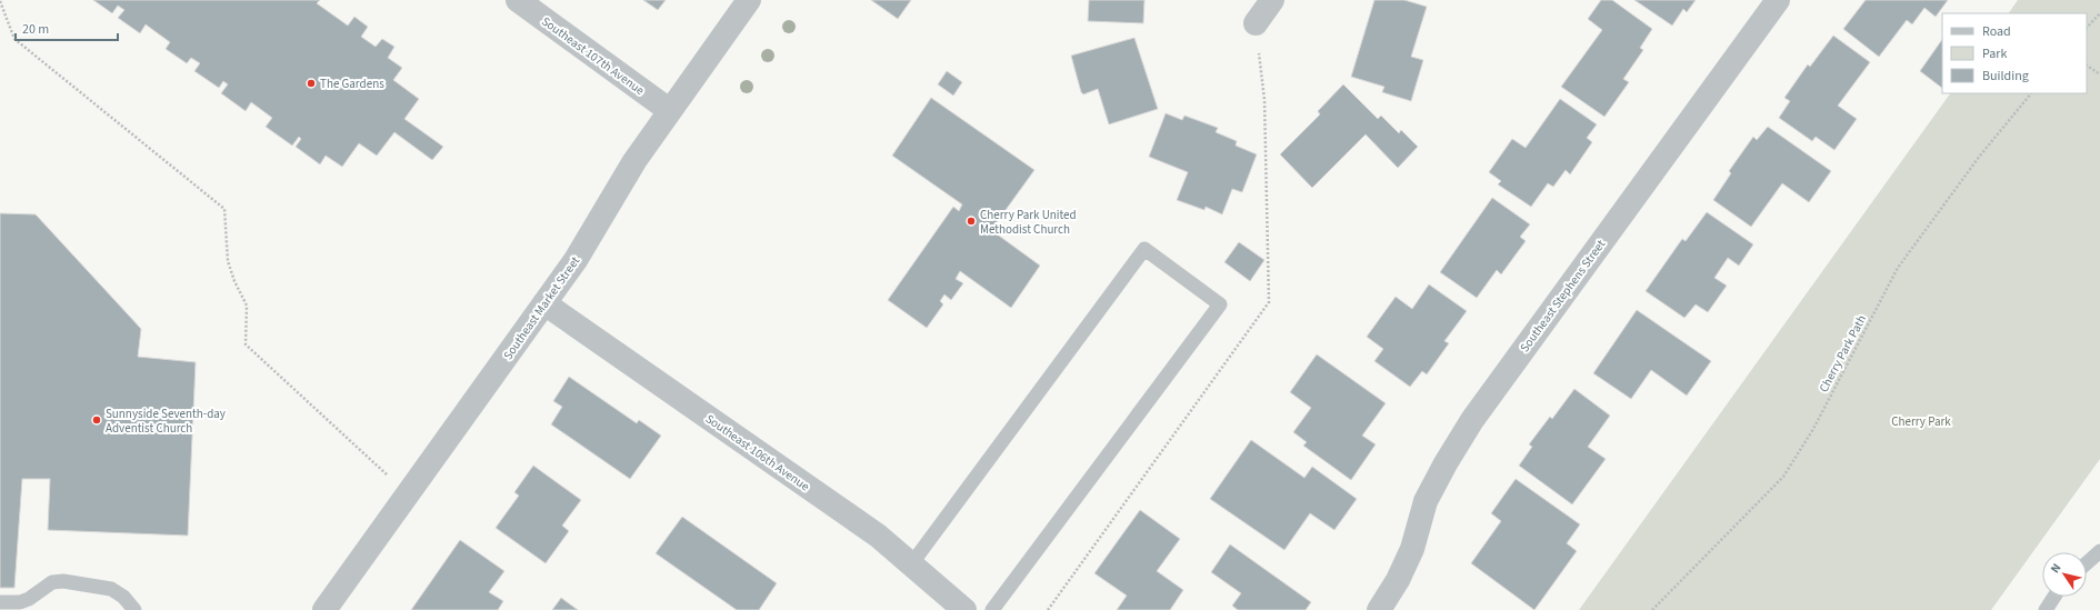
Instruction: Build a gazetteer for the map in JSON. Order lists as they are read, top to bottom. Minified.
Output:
{"streets":{"street":["Southeast 107th Avenue","Southeast Stephens Street","Southeast Market Street","Southeast 106th Avenue"],"path":["Cherry Park Path"]},"crossings":[["Southeast 107th Avenue","Southeast Market Street"],["Southeast Market Street","Southeast 106th Avenue"]],"parks":["Cherry Park"],"places":["The Gardens","Cherry Park United Methodist Church","Sunnyside Seventh-day Adventist Church"],"legend":["Road","Park","Building"],"scale_bar":"20 m","north":"top left"}
